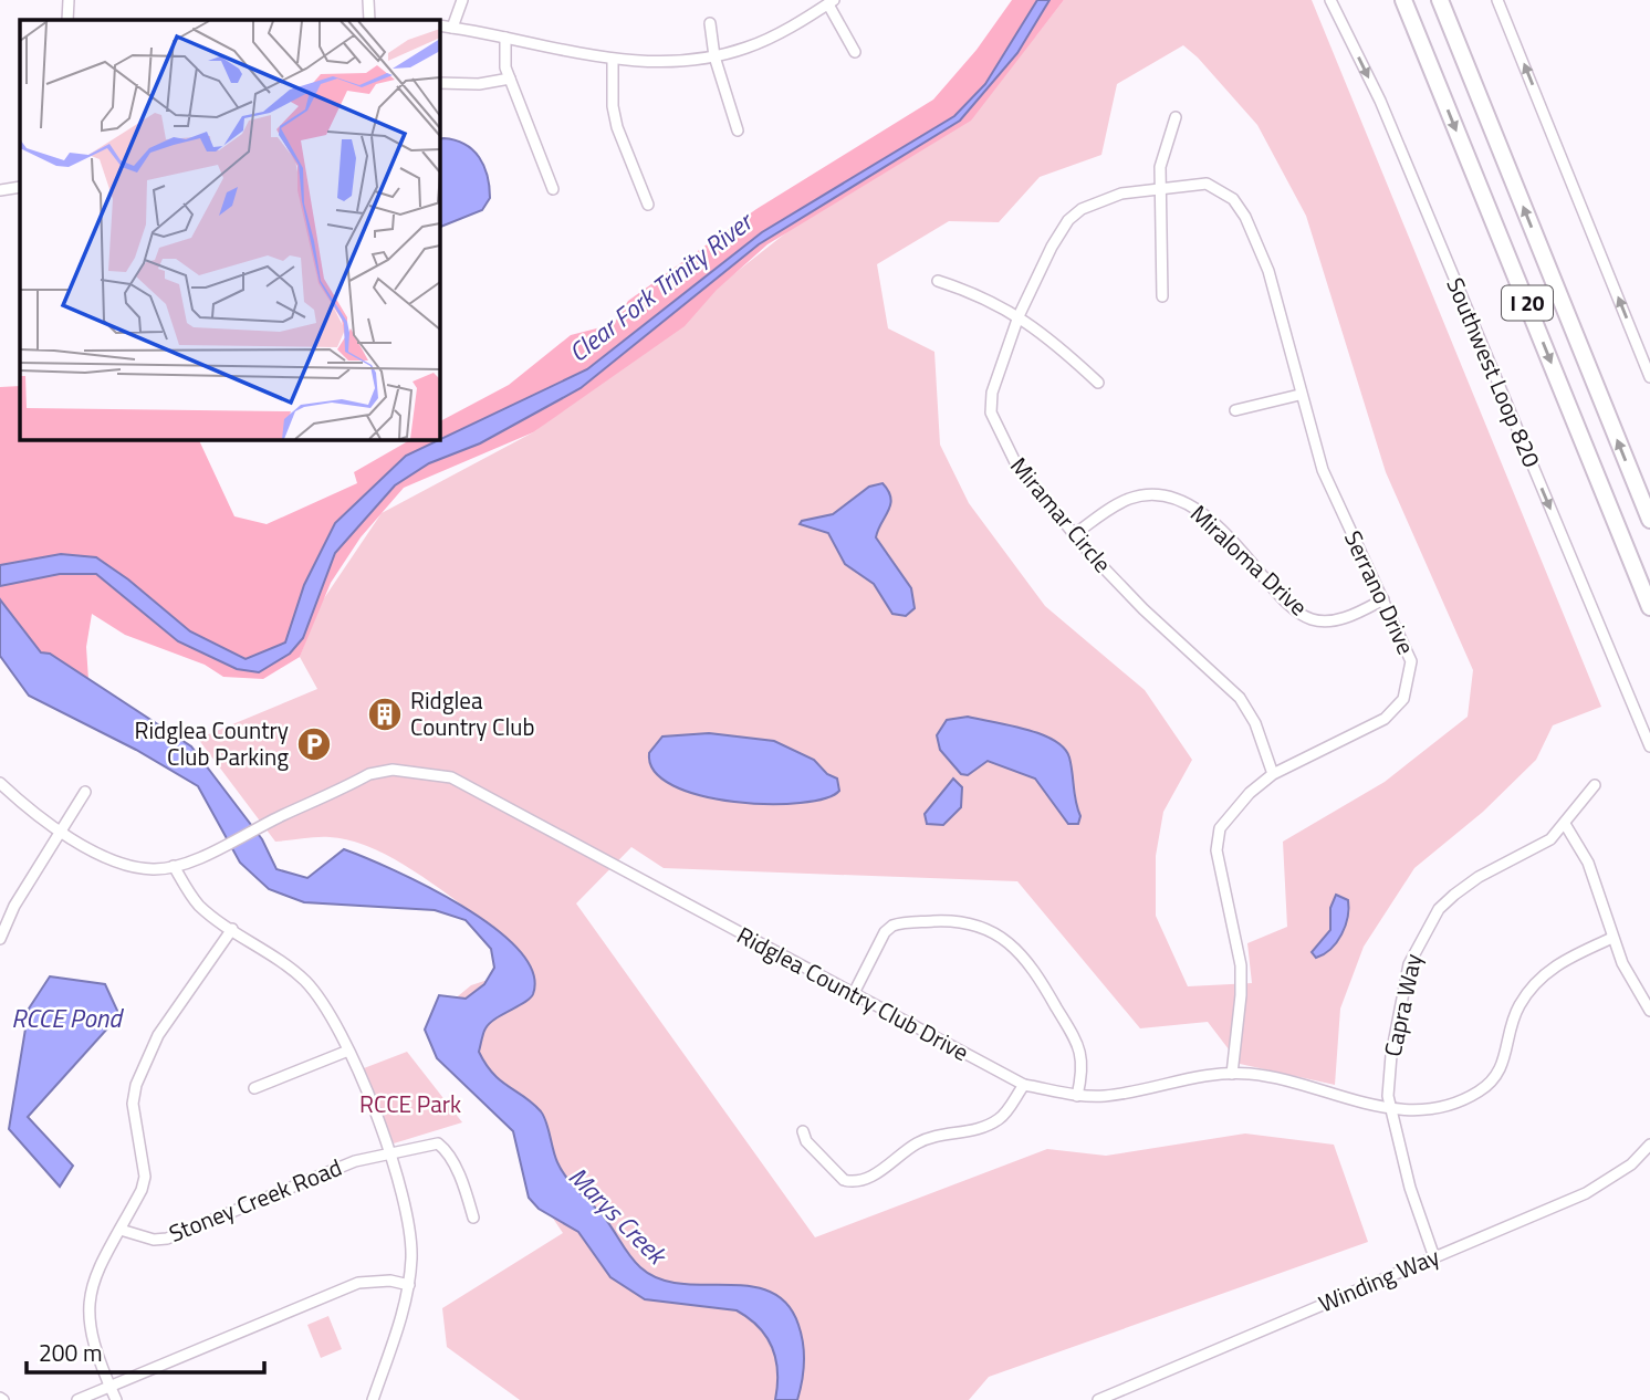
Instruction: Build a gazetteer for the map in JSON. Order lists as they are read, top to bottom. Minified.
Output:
{"streets":{"highway":["I 20"],"street":["Southwest Loop 820","Miramar Circle","Miraloma Drive","Serrano Drive","Ridglea Country Club Drive","Capra Way","Stoney Creek Road","Winding Way"]},"crossings":[["Miramar Circle","Miraloma Drive"],["Miramar Circle","Serrano Drive"],["Miraloma Drive","Serrano Drive"],["Serrano Drive","Ridglea Country Club Drive"],["Ridglea Country Club Drive","Capra Way"],["Capra Way","Winding Way"]],"one_way":["Southwest Loop 820"],"water":["Clear Fork Trinity River","RCCE Pond","Marys Creek"],"parks":["RCCE Park"],"places":{"building":["Ridglea Country Club"],"parking":["Ridglea Country Club Parking"]},"scale_bar":"200 m"}
